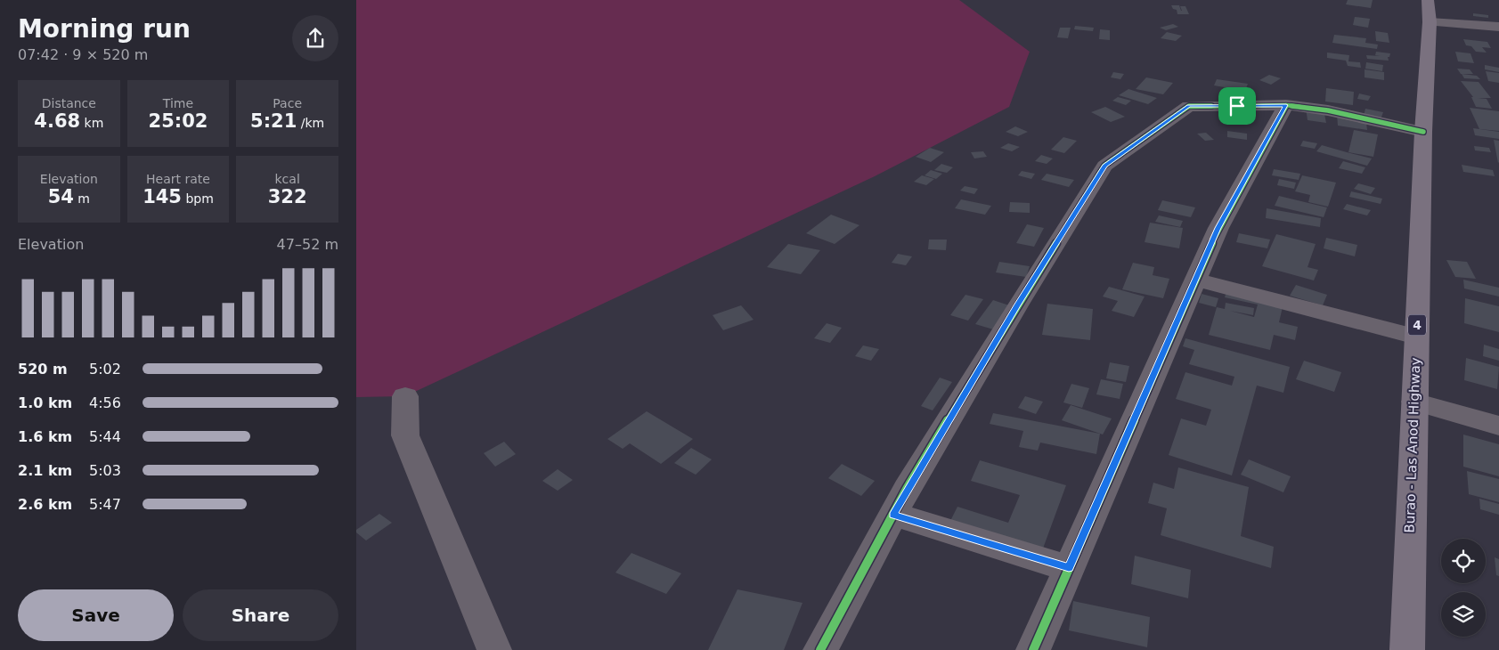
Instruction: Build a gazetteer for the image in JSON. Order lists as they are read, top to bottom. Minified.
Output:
{"streets":{"highway":["4","Burao - Las Anod Highway"]},"page":{"heading":["Morning run","07:42 · 9 × 520 m"],"stats":[["Distance","4.68 km"],["Time","25:02"],["Pace","5:21 /km"],["Elevation","54 m"],["Heart rate","145 bpm"],["kcal","322"]],"chart":["Elevation","47–52 m"],"list":[{"name":"520 m","note":"5:02"},{"name":"1.0 km","note":"4:56"},{"name":"1.6 km","note":"5:44"},{"name":"2.1 km","note":"5:03"},{"name":"2.6 km","note":"5:47"}],"buttons":["Save","Share"]}}
